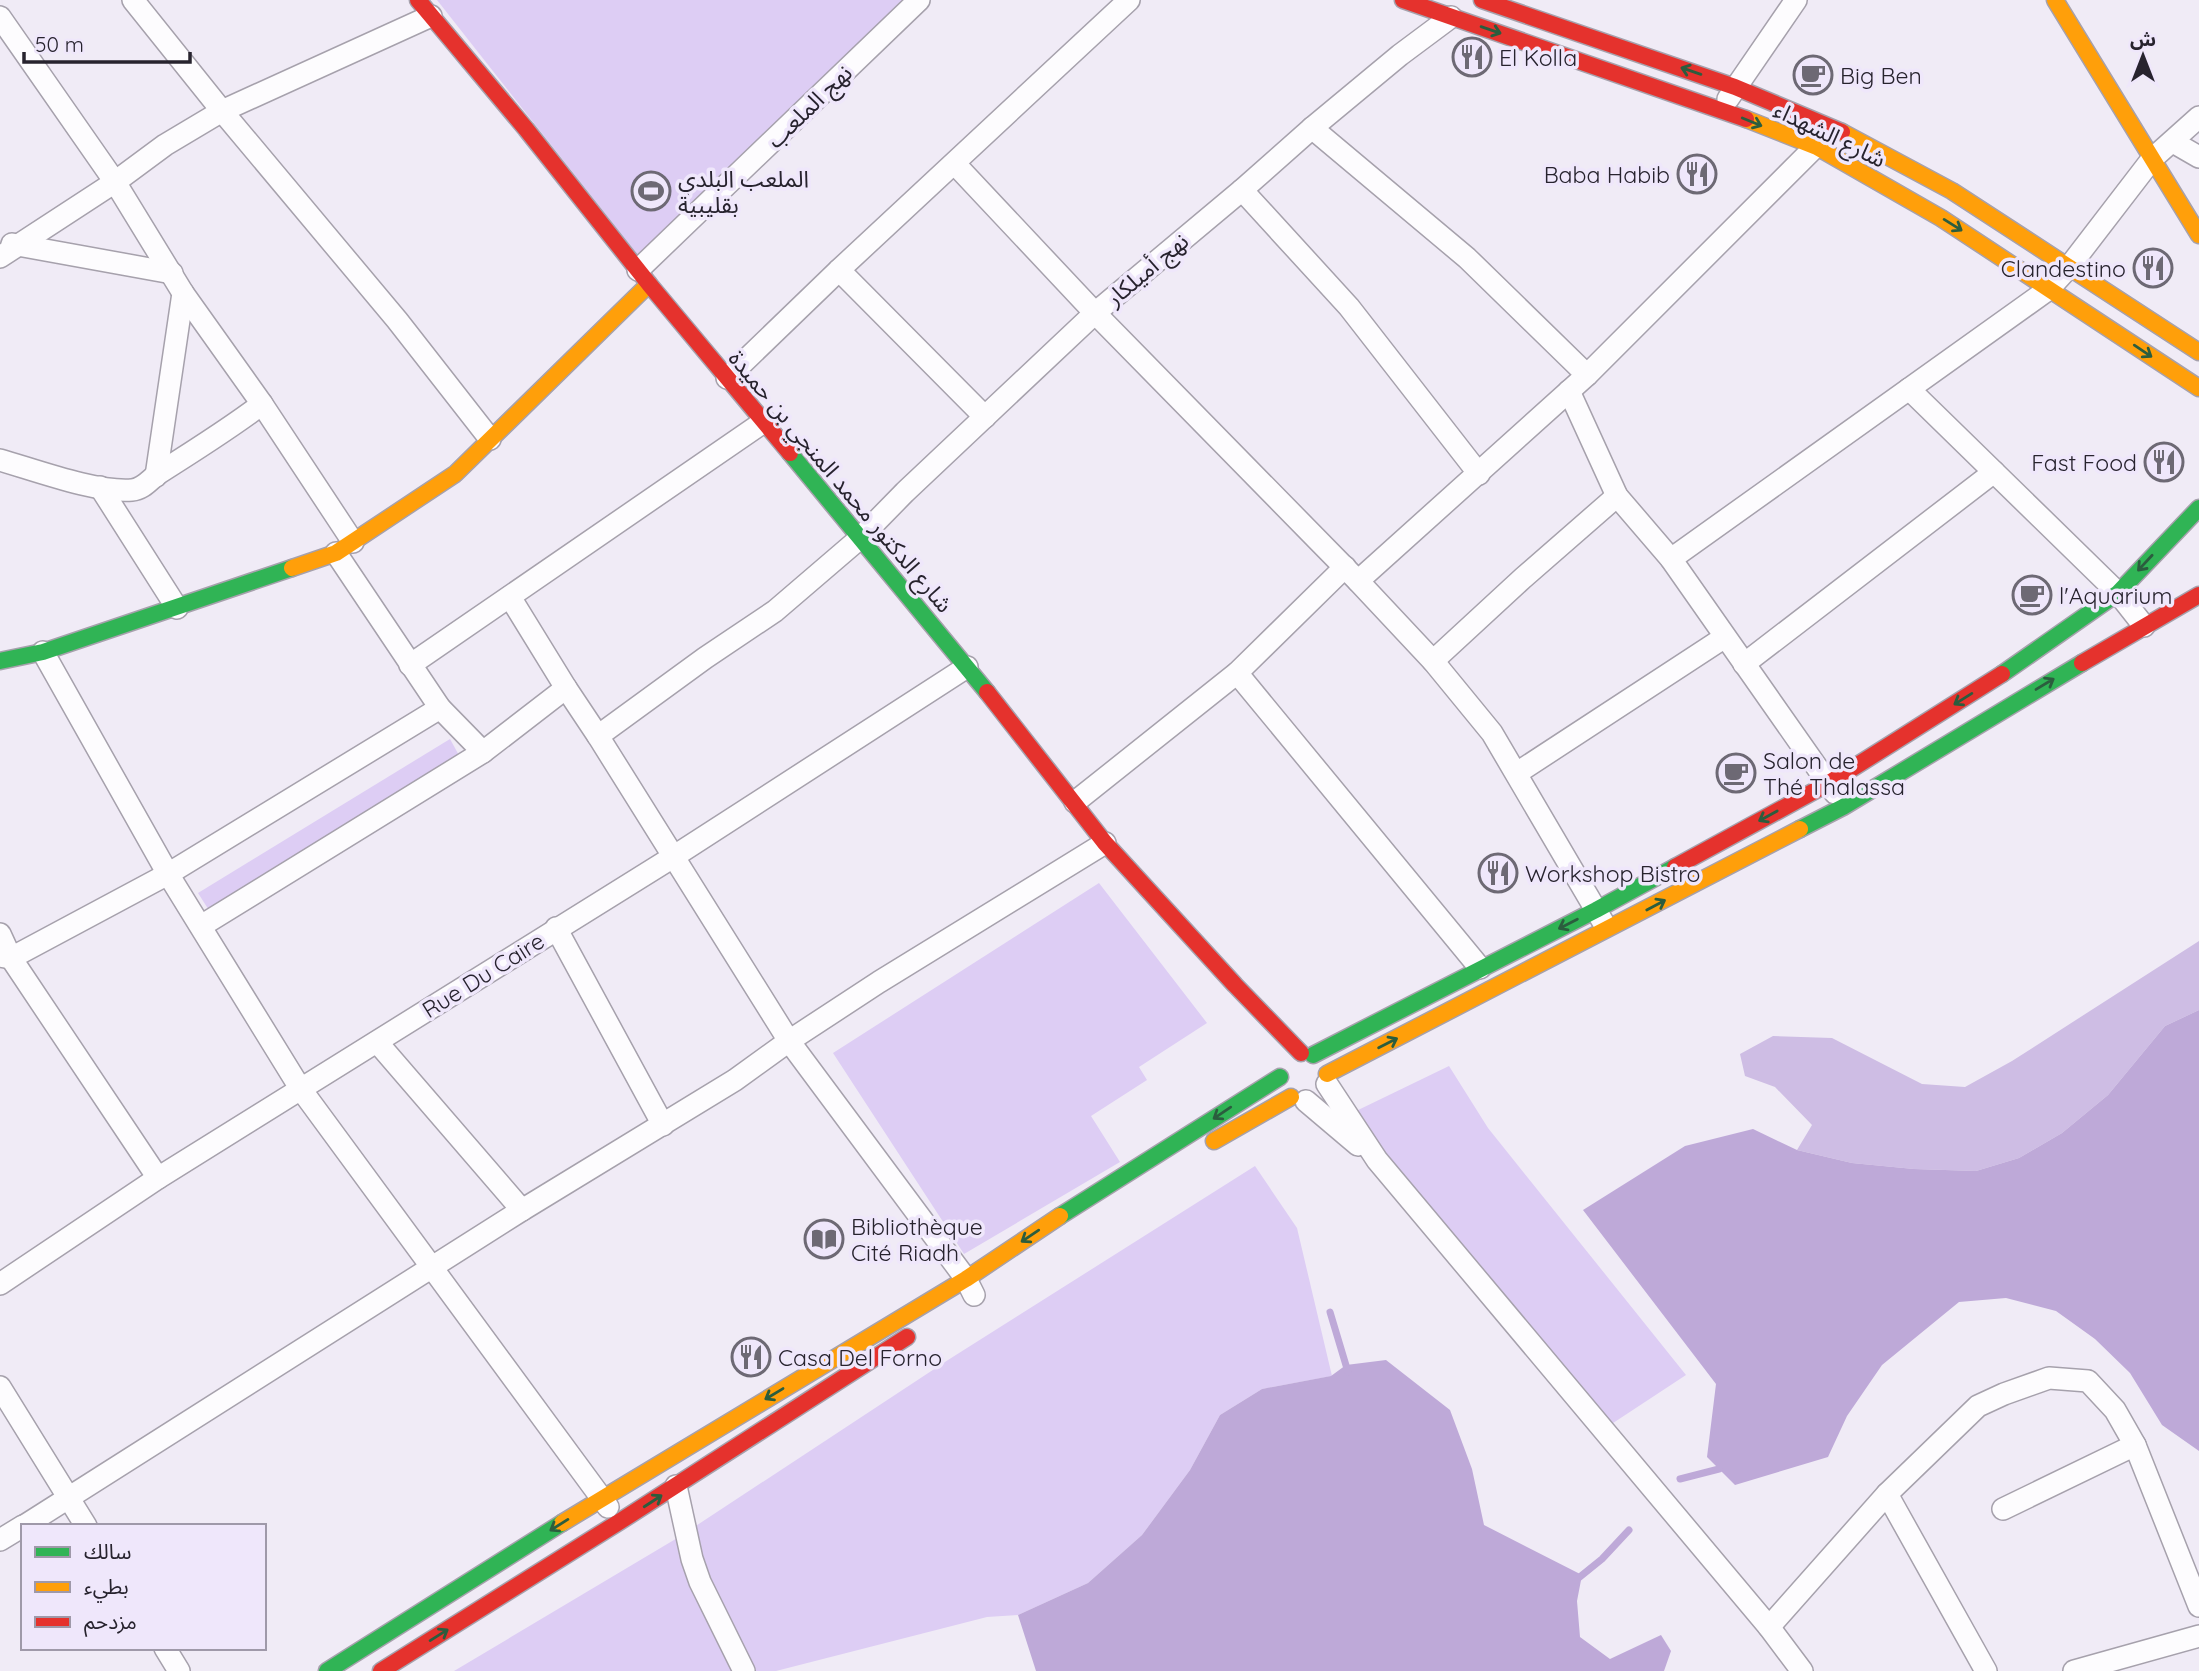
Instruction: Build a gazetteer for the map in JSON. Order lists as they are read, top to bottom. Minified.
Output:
{"streets":{"street":["نهج الملعب","شارع الشهداء","نهج أميلكار","شارع الدكتور محمد المنجي بن حميدة","Rue Du Caire"]},"crossings":[["نهج الملعب","شارع الدكتور محمد المنجي بن حميدة"],["شارع الشهداء","نهج أميلكار"],["نهج أميلكار","شارع الدكتور محمد المنجي بن حميدة"],["شارع الدكتور محمد المنجي بن حميدة","Rue Du Caire"]],"places":{"restaurant":["El Kolla","Baba Habib","Clandestino","Fast Food","Workshop Bistro","Casa Del Forno"],"cafe":["Big Ben","l'Aquarium","Salon de Thé Thalassa"],"sports":["الملعب البلدي بقليبية"],"library":["Bibliothèque Cité Riadh"]},"legend":["سالك","بطيء","مزدحم"],"scale_bar":"50 m","north":"top"}
